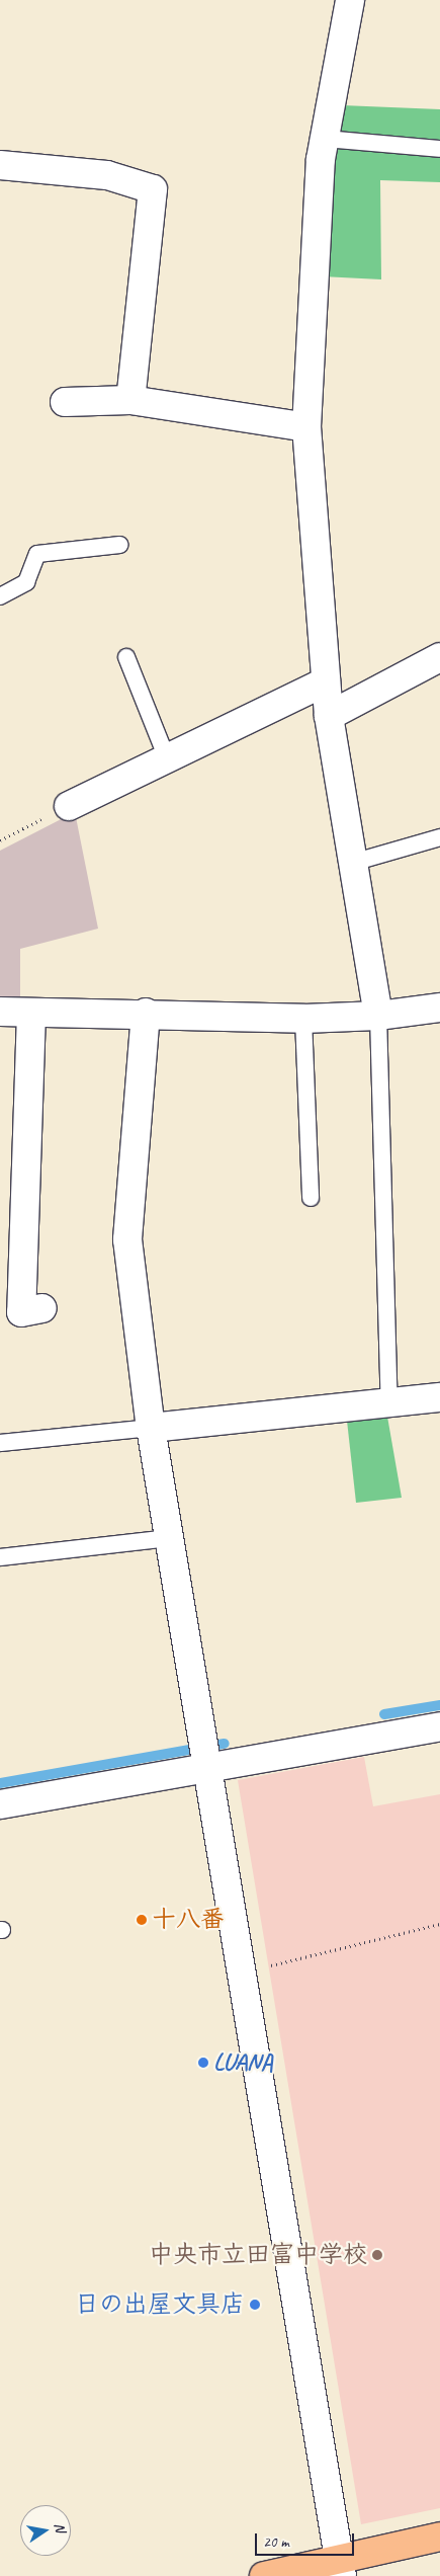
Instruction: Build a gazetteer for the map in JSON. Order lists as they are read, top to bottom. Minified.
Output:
{"places":["十八番","LUANA","中央市立田富中学校","日の出屋文具店"],"scale_bar":"20 m","north":"right"}
